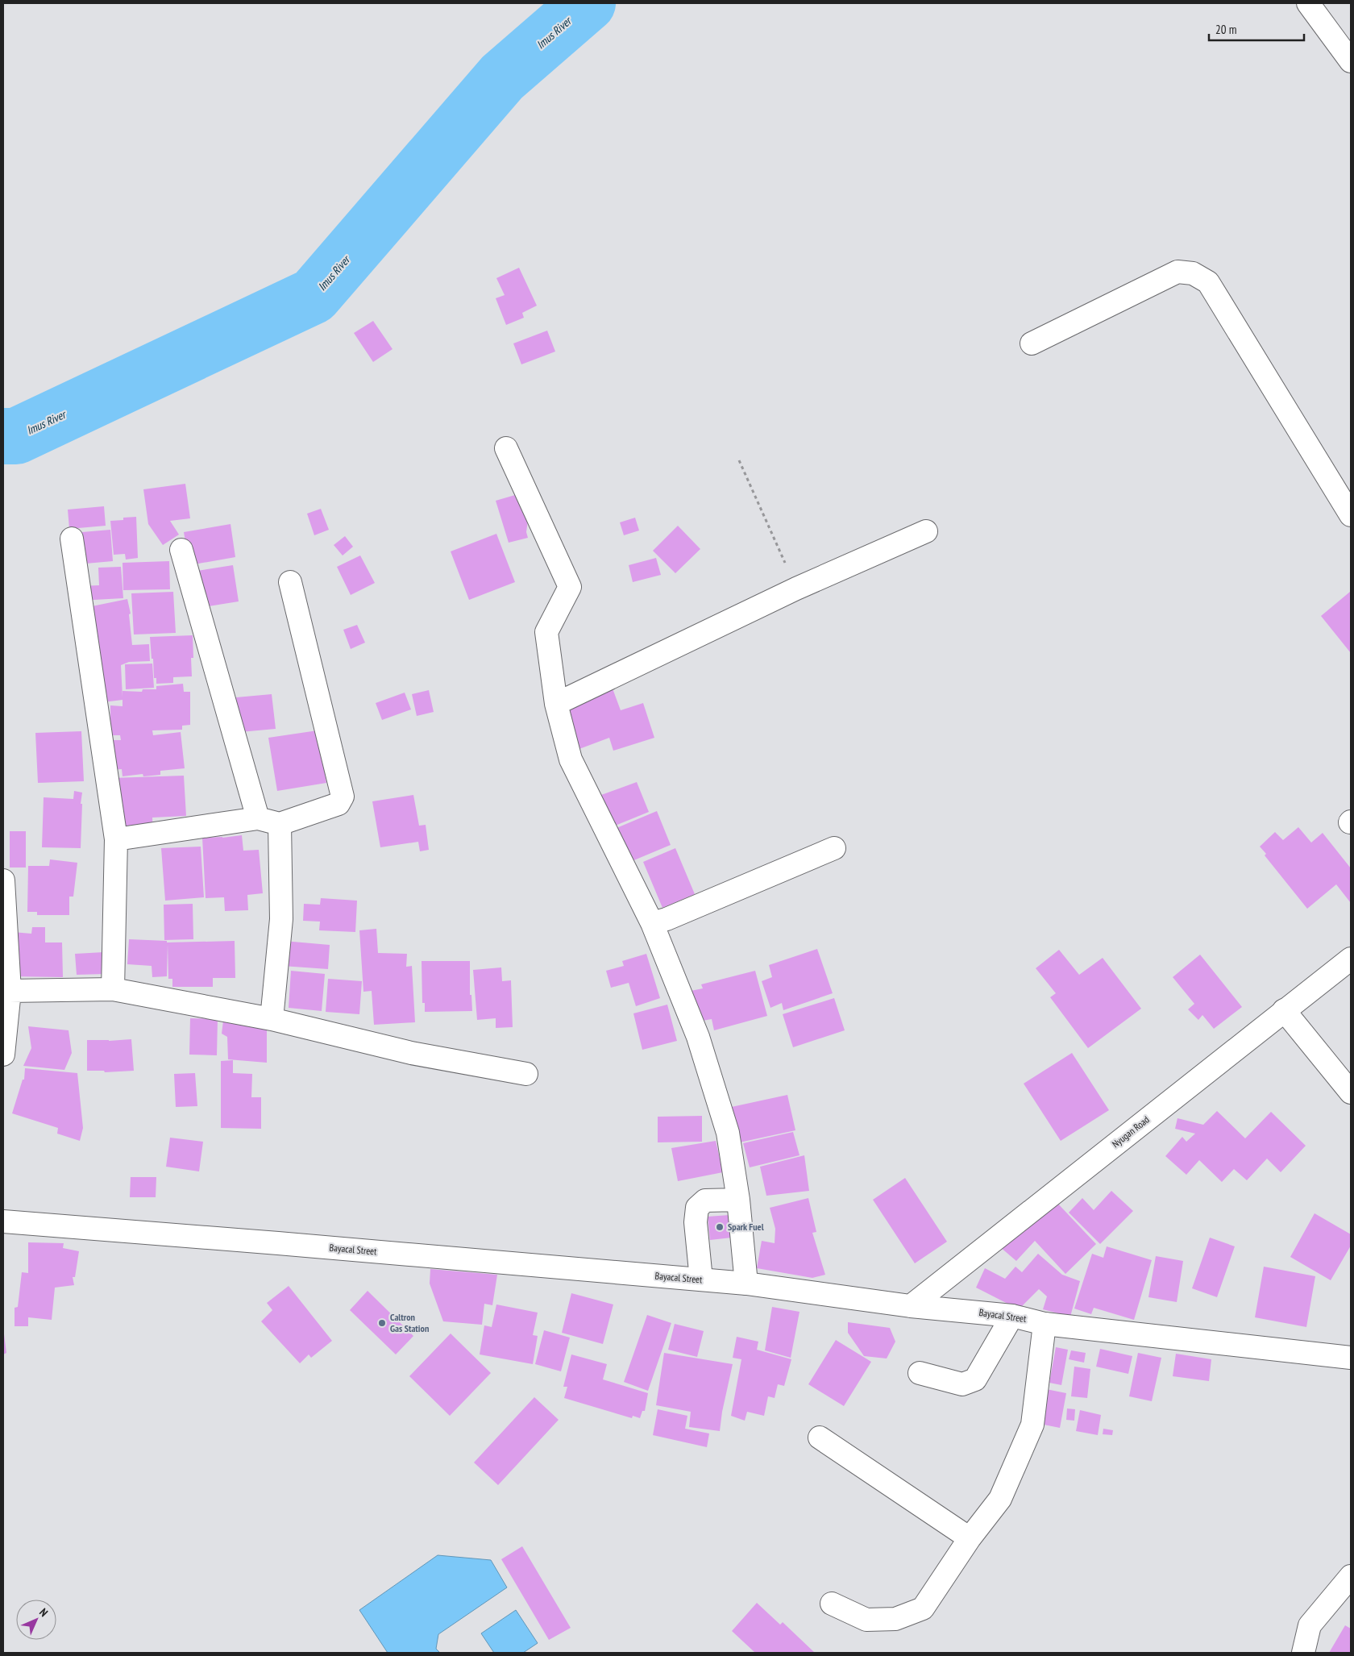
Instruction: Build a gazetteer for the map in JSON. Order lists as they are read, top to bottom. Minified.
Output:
{"streets":{"street":["Nyugan Road","Bayacal Street"]},"crossings":[["Nyugan Road","Bayacal Street"]],"water":["Imus River"],"places":["Spark Fuel","Caltron Gas Station"],"scale_bar":"20 m","north":"top right"}
